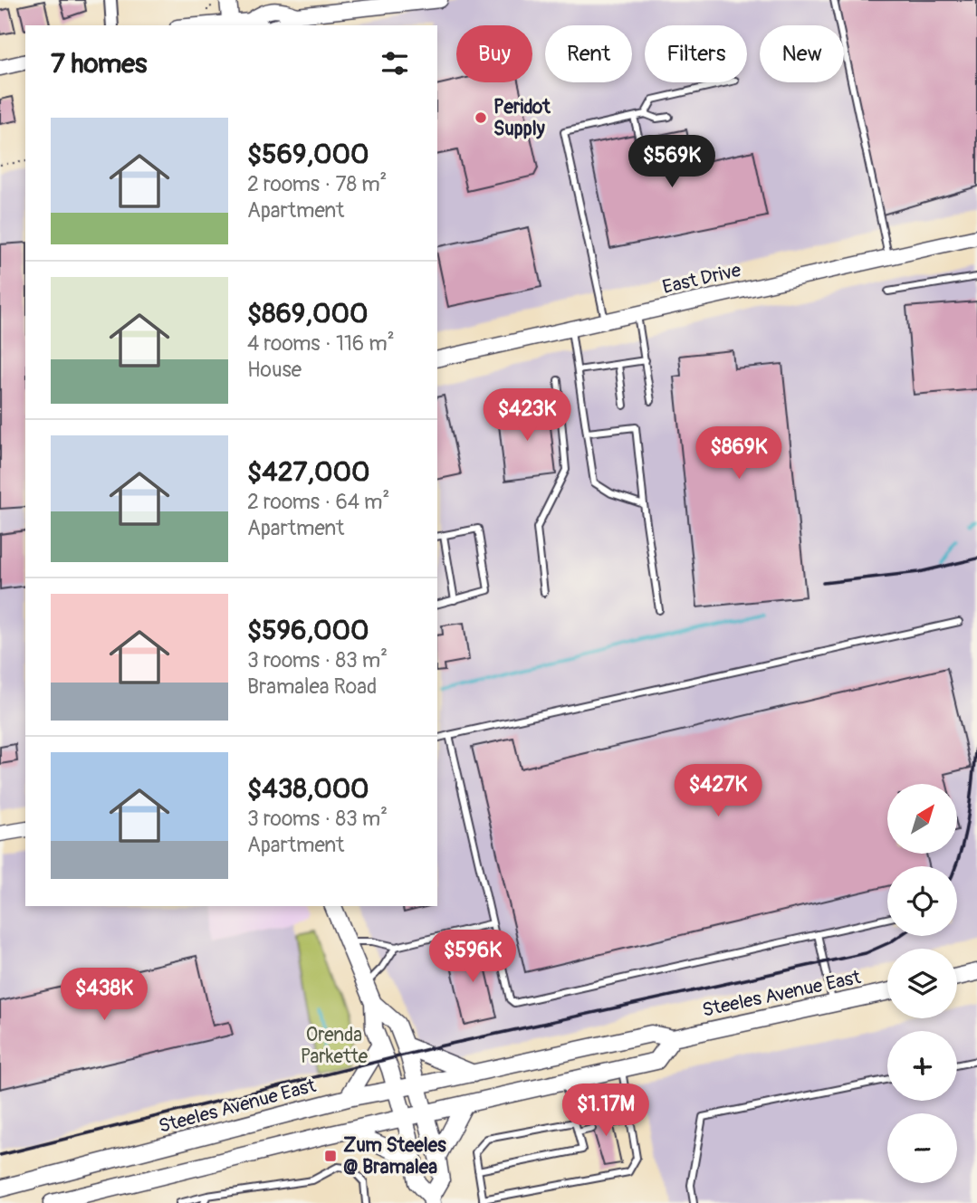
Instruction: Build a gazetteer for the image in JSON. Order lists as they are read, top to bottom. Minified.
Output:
{"streets":{"main road":["Steeles Avenue East"],"street":["East Drive"]},"parks":["Orenda Parkette"],"places":{"other":["Peridot Supply"],"transit":["Zum Steeles @ Bramalea"]},"north":"top right","page":{"chip":["Buy","Rent","Filters","New"],"heading":"7 homes","list":[{"name":"$569,000","note":"2 rooms · 78 m² · Apartment"},{"name":"$869,000","note":"4 rooms · 116 m² · House"},{"name":"$427,000","note":"2 rooms · 64 m² · Apartment"},{"name":"$596,000","note":"3 rooms · 83 m² · Bramalea Road"},{"name":"$438,000","note":"3 rooms · 83 m² · Apartment"}],"price":["$569K","$423K","$869K","$427K","$596K","$438K","$1.17M"],"map_buttons":["+","−"]}}
